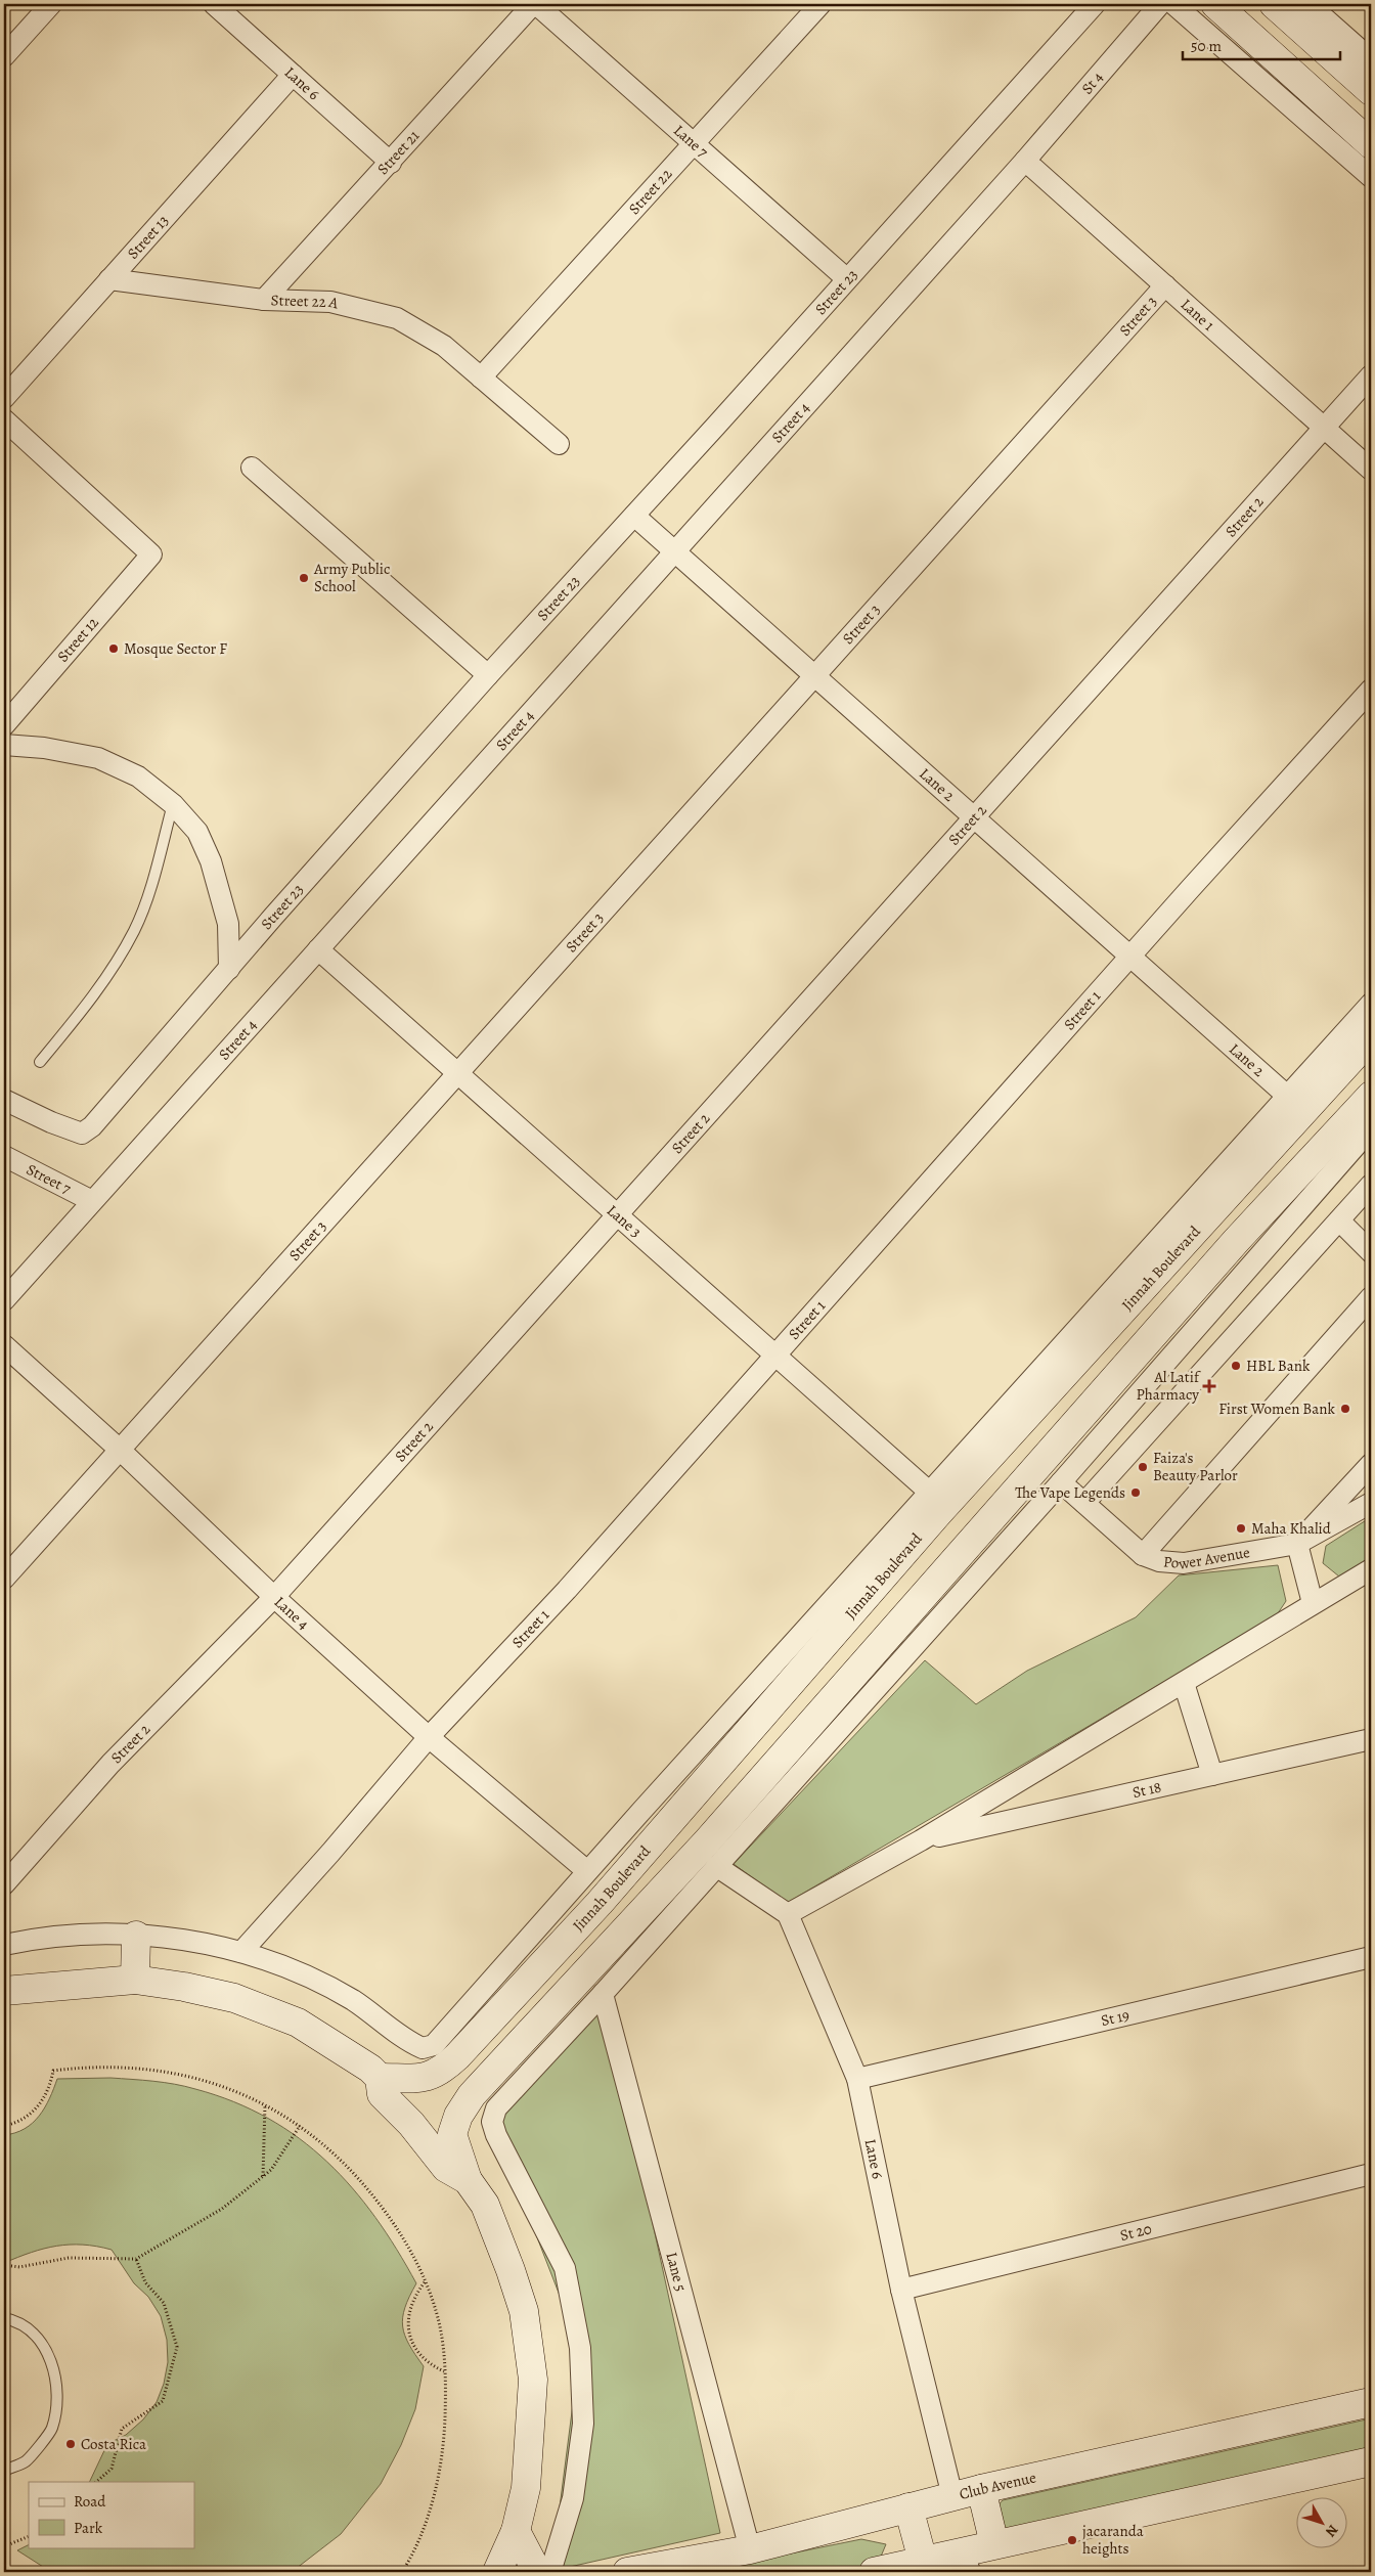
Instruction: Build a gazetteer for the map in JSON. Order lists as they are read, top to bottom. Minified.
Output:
{"streets":{"street":["St 4","Lane 6","Lane 7","Street 21","Street 22","Street 13","Street 23","Street 22 A","Lane 1","Street 3","Street 4","Street 2","Street 12","Lane 2","Street 1","Street 7","Lane 3","Jinnah Boulevard","Power Avenue","Lane 4","St 18","St 19","St 20","Lane 5","Club Avenue"]},"crossings":[["St 4","Lane 1"],["St 4","Street 4"],["Lane 6","Street 21"],["Lane 6","Street 13"],["Lane 6","St 19"],["Lane 6","St 20"],["Lane 6","Club Avenue"],["Lane 7","Street 21"],["Lane 7","Street 22"],["Lane 7","Street 23"],["Street 21","Street 22 A"],["Street 22","Street 22 A"],["Street 13","Street 22 A"],["Street 23","Lane 2"],["Lane 1","Street 3"],["Lane 1","Street 4"],["Lane 1","Street 2"],["Street 3","Lane 2"],["Street 3","Lane 3"],["Street 3","Lane 4"],["Street 4","Lane 2"],["Street 4","Street 7"],["Street 4","Lane 3"],["Street 2","Lane 2"],["Street 2","Lane 3"],["Street 2","Lane 4"],["Lane 2","Street 1"],["Street 1","Lane 3"],["Street 1","Lane 4"],["Lane 5","Club Avenue"]],"places":{"other":["Army Public School","Mosque Sector F","HBL Bank","First Women Bank","Faiza's Beauty Parlor","The Vape Legends","Maha Khalid","Costa Rica","jacaranda heights"],"health":["Al Latif Pharmacy"]},"legend":["Road","Park"],"scale_bar":"50 m","north":"bottom right"}
